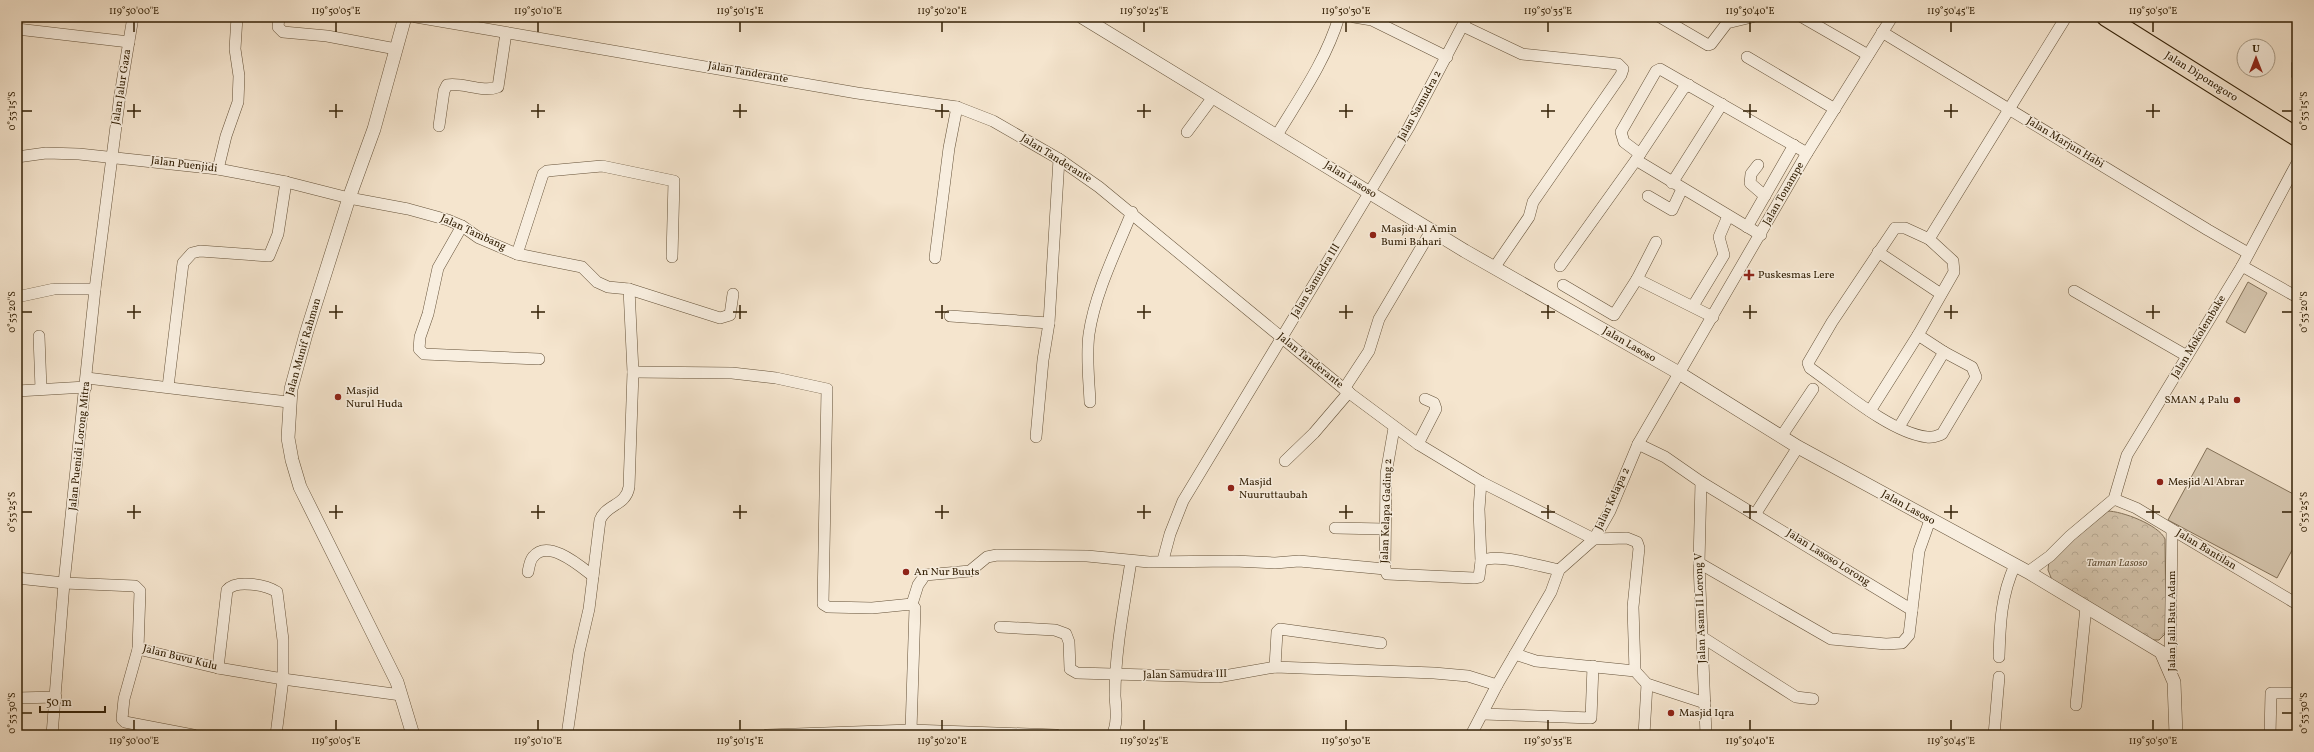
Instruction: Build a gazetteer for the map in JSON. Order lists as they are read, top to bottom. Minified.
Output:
{"streets":{"highway":["Jalan Diponegoro"],"street":["Jalan Tanderante","Jalan Jalur Gaza","Jalan Samudra 2","Jalan Marjun Habi","Jalan Puenjidi","Jalan Lasoso","Jalan Tonampe","Jalan Tambang","Jalan Samudra III","Jalan Mokolembake","Jalan Munif Rahman","Jalan Puenidi Lorong Mitra","Jalan Kelapa 2","Jalan Kelapa Gading 2","Jalan Bantilan","Jalan Lasoso Lorong","Jalan Asam II Lorong V","Jalan Jalil Batu Adam","Jalan Buvu Kulu"]},"crossings":[["Jalan Tanderante","Jalan Samudra III"],["Jalan Tanderante","Jalan Kelapa 2"],["Jalan Tanderante","Jalan Kelapa Gading 2"],["Jalan Jalur Gaza","Jalan Puenjidi"],["Jalan Jalur Gaza","Jalan Puenidi Lorong Mitra"],["Jalan Samudra 2","Jalan Lasoso"],["Jalan Samudra 2","Jalan Samudra III"],["Jalan Marjun Habi","Jalan Tonampe"],["Jalan Marjun Habi","Jalan Mokolembake"],["Jalan Puenjidi","Jalan Tambang"],["Jalan Puenjidi","Jalan Munif Rahman"],["Jalan Puenjidi","Jalan Puenidi Lorong Mitra"],["Jalan Lasoso","Jalan Tonampe"],["Jalan Lasoso","Jalan Samudra III"],["Jalan Lasoso","Jalan Kelapa 2"],["Jalan Lasoso","Jalan Jalil Batu Adam"],["Jalan Tonampe","Jalan Kelapa 2"],["Jalan Tambang","Jalan Munif Rahman"],["Jalan Samudra III","Jalan Kelapa 2"],["Jalan Mokolembake","Jalan Bantilan"],["Jalan Munif Rahman","Jalan Buvu Kulu"],["Jalan Puenidi Lorong Mitra","Jalan Buvu Kulu"],["Jalan Kelapa 2","Jalan Lasoso Lorong"],["Jalan Bantilan","Jalan Jalil Batu Adam"],["Jalan Lasoso Lorong","Jalan Asam II Lorong V"]],"parks":["Taman Lasoso"],"places":{"other":["Masjid Al Amin Bumi Bahari","Masjid Nurul Huda","SMAN 4 Palu","Mesjid Al Abrar","Masjid Nuuruttaubah","An Nur Buuts","Masjid Iqra"],"health":["Puskesmas Lere"]},"scale_bar":"50 m","north":"top","coordinates":["119°50'00\"E","119°50'05\"E","119°50'10\"E","119°50'15\"E","119°50'20\"E","119°50'25\"E","119°50'30\"E","119°50'35\"E","119°50'40\"E","119°50'45\"E","119°50'50\"E","0°53'15\"S","0°53'20\"S","0°53'25\"S","0°53'30\"S"]}
